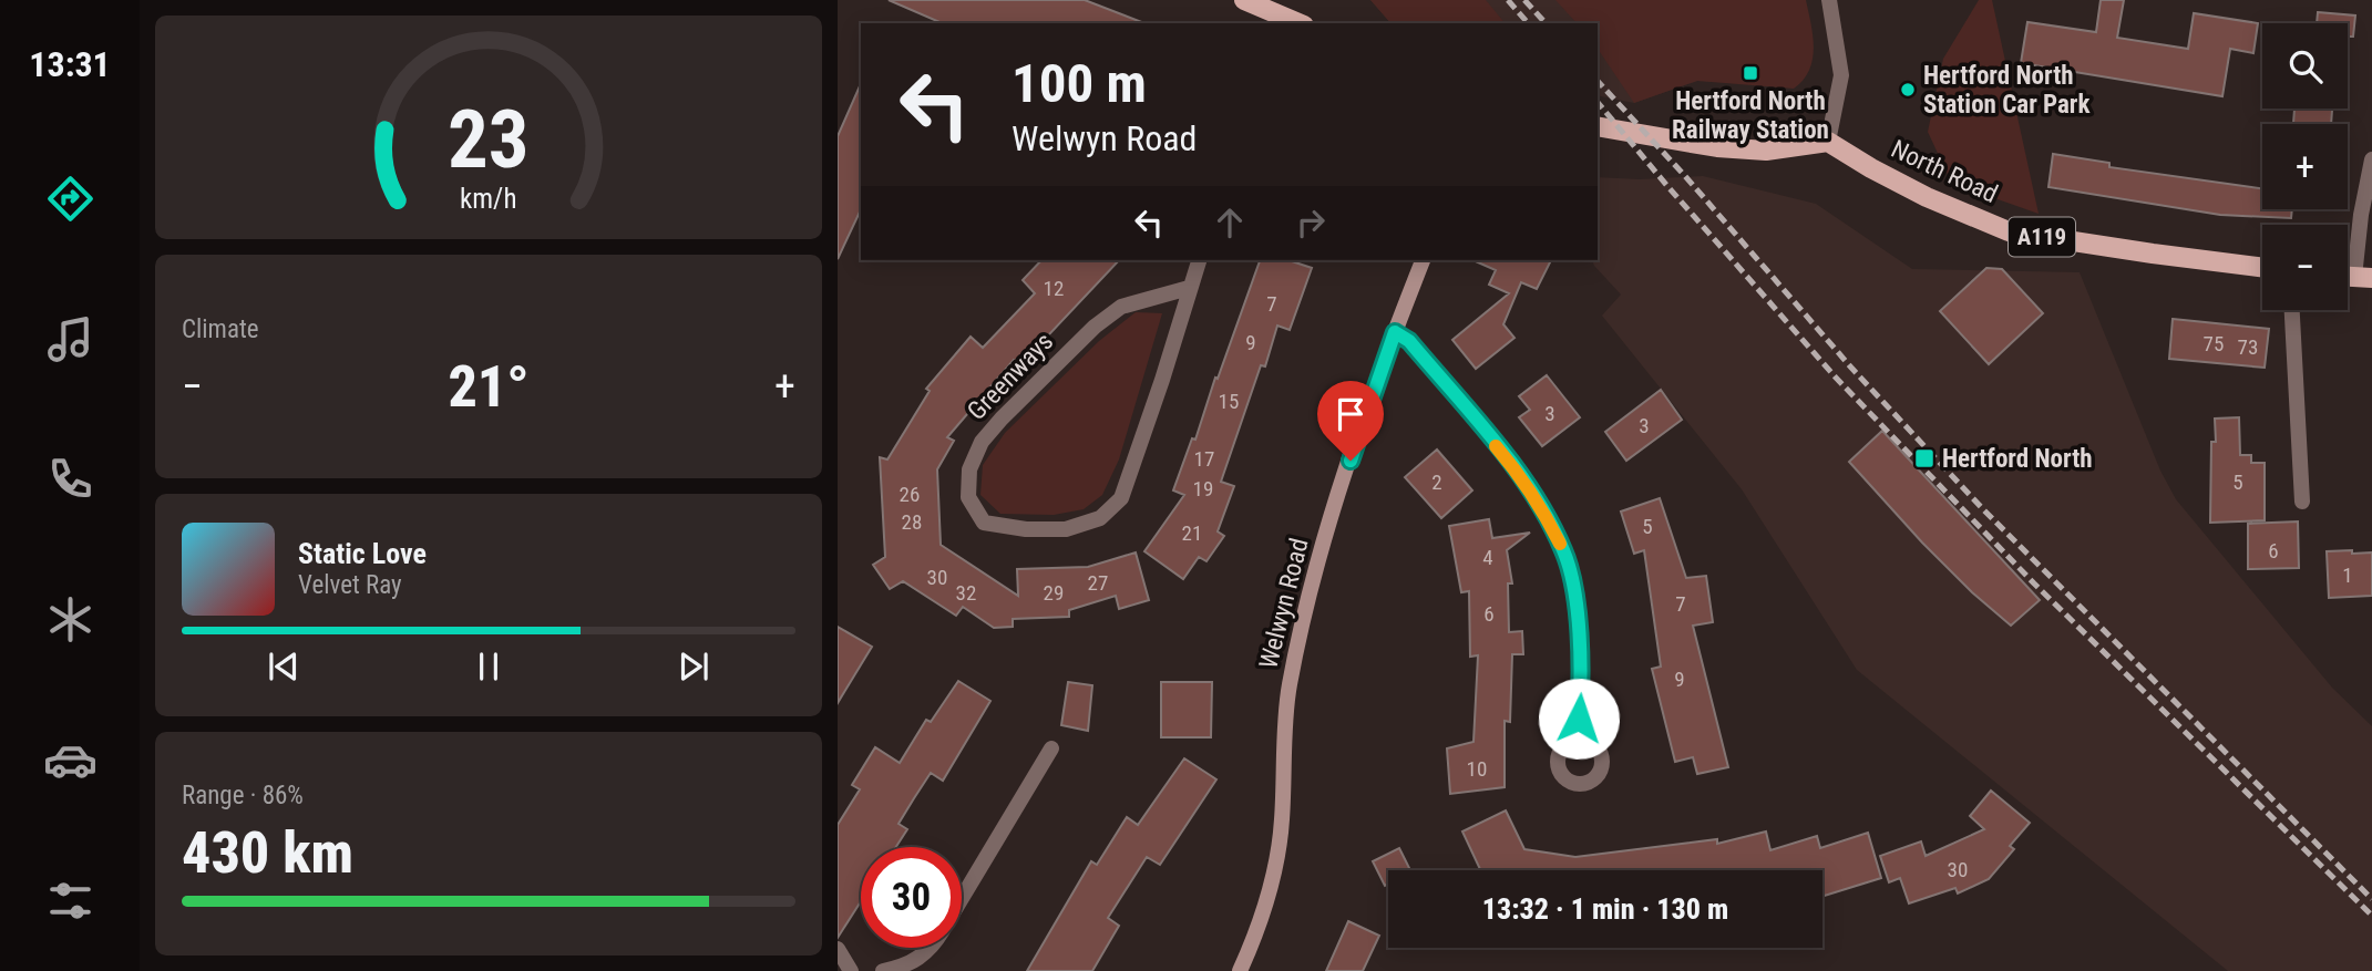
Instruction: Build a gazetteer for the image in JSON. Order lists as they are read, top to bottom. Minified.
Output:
{"streets":{"main road":["North Road","A119","Welwyn Road"],"street":["Greenways"]},"places":{"transit":["Hertford North Railway Station","Hertford North"],"other":["Hertford North Station Car Park"]},"house_numbers":["12","7","9","75","73","15","3","3","17","2","5","19","26","28","5","21","6","4","1","30","27","32","29","7","6","9","10","30"],"page":{"tabs":"13:31","map_buttons":["+","−"],"turn":["100 m","Welwyn Road"],"tile":["Climate",["Range · 86%","430 km"]],"heat":["−","21°","+"],"song":["Static Love","Velvet Ray"],"limit":"30","trip":"13:32 · 1 min · 130 m","gauge":["23","km/h"]}}
